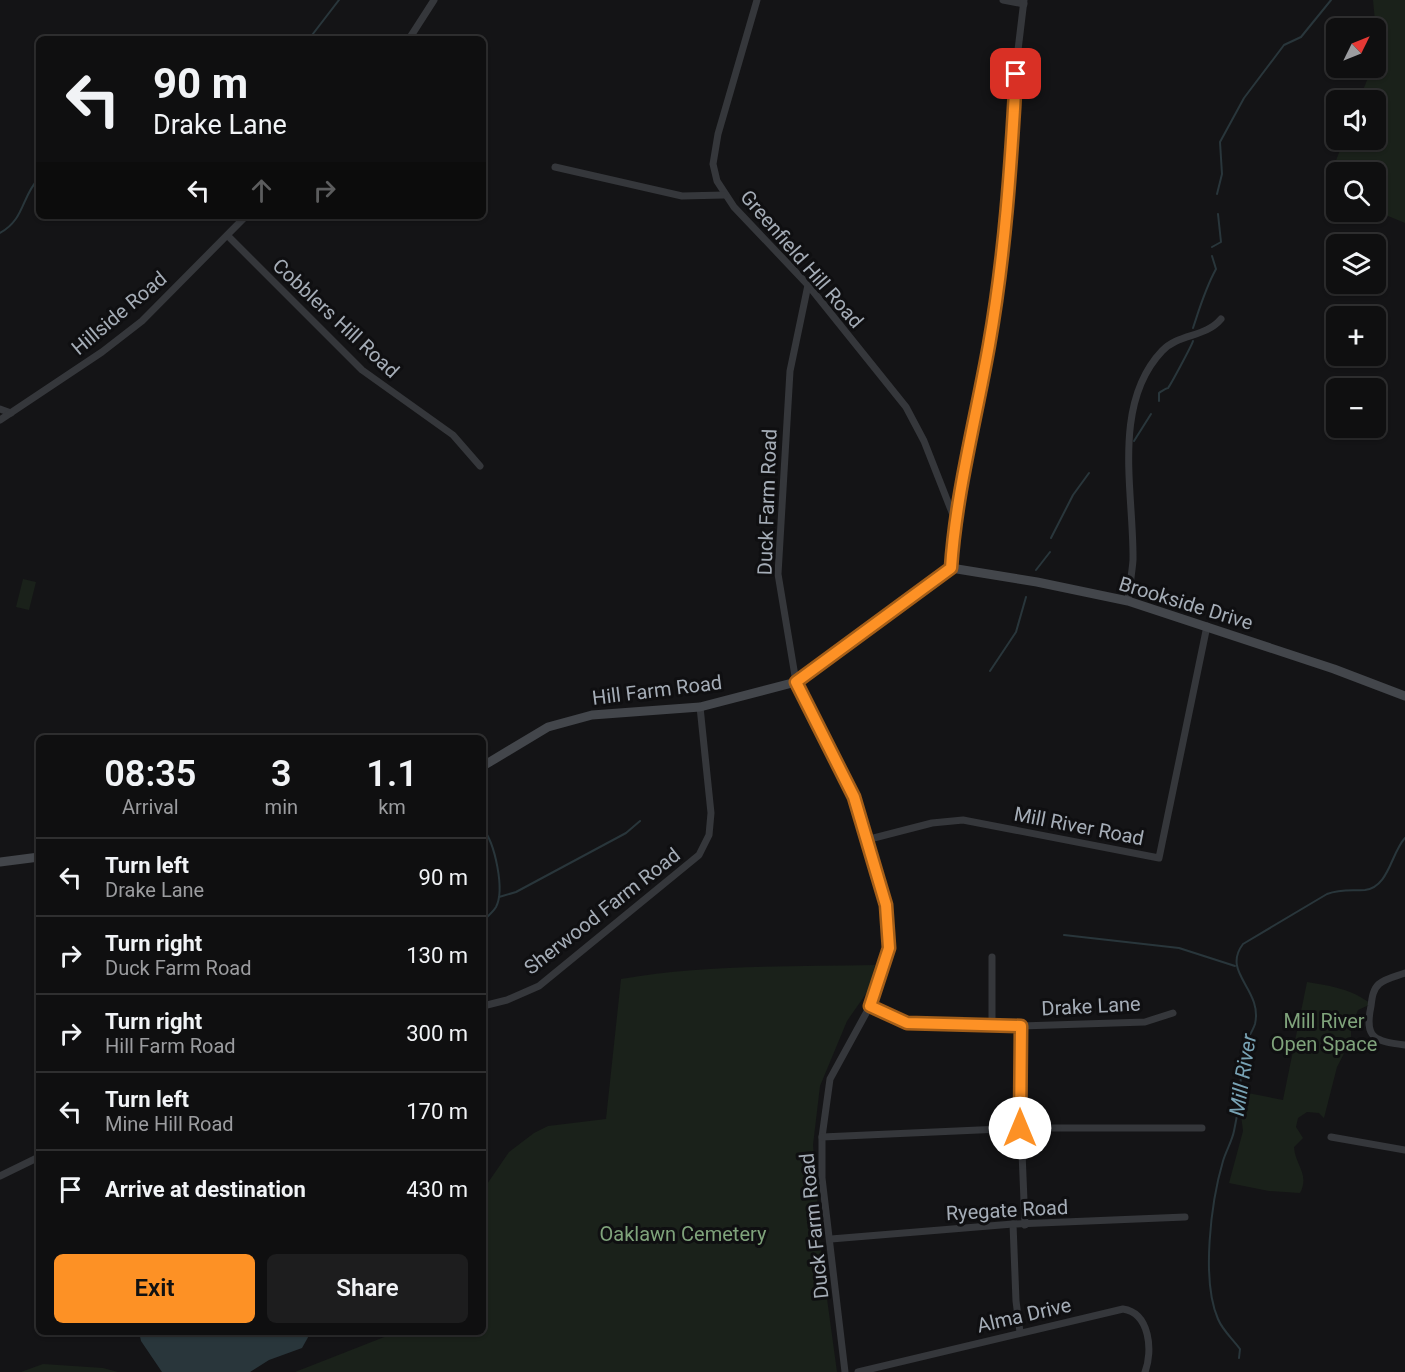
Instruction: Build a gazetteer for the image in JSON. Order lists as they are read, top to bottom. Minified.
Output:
{"streets":{"main road":["Brookside Drive","Hill Farm Road"],"street":["Greenfield Hill Road","Hillside Road","Cobblers Hill Road","Duck Farm Road","Mill River Road","Sherwood Farm Road","Drake Lane","Ryegate Road","Alma Drive"]},"crossings":[["Greenfield Hill Road","Duck Farm Road"],["Hillside Road","Cobblers Hill Road"],["Duck Farm Road","Hill Farm Road"],["Duck Farm Road","Mill River Road"],["Duck Farm Road","Drake Lane"],["Duck Farm Road","Ryegate Road"],["Brookside Drive","Hill Farm Road"],["Brookside Drive","Mill River Road"],["Hill Farm Road","Sherwood Farm Road"]],"water":["Mill River"],"parks":["Mill River Open Space","Oaklawn Cemetery"],"north":"top right","page":{"map_buttons":["+","−"],"turn":["90 m","Drake Lane"],"eta":["08:35","Arrival","3","min","1.1","km"],"list":[{"name":"Turn left","note":"Drake Lane","value":"90 m"},{"name":"Turn right","note":"Duck Farm Road","value":"130 m"},{"name":"Turn right","note":"Hill Farm Road","value":"300 m"},{"name":"Turn left","note":"Mine Hill Road","value":"170 m"},{"name":"Arrive at destination","value":"430 m"}],"buttons":["Exit","Share"]}}
